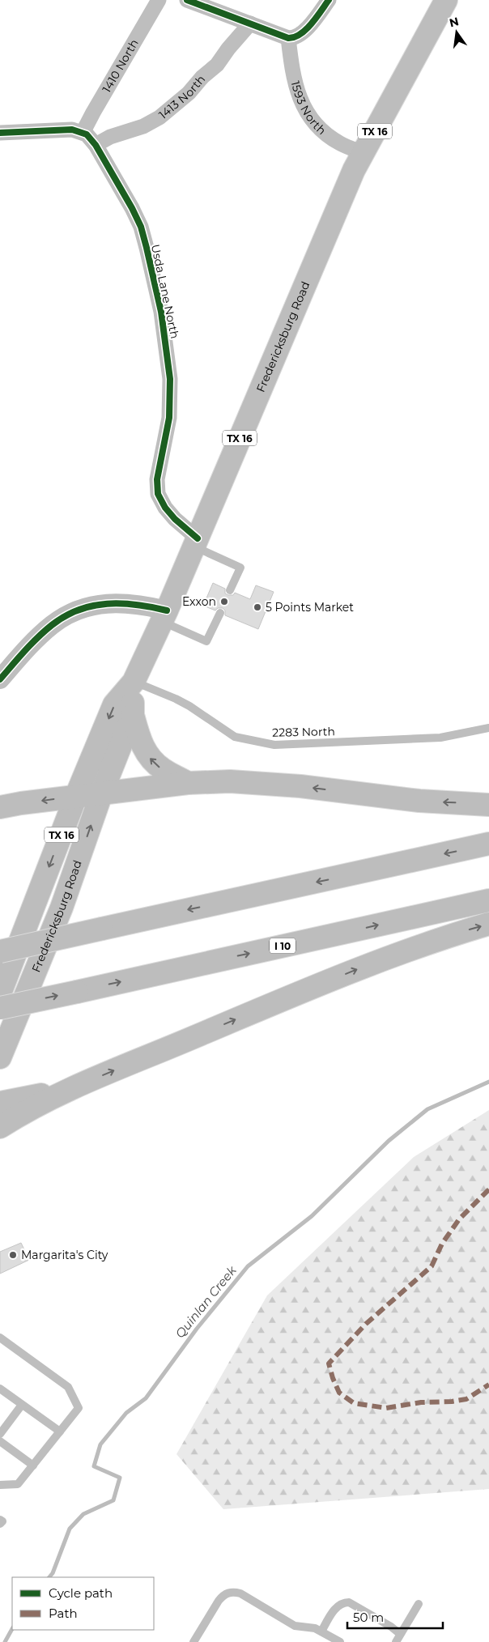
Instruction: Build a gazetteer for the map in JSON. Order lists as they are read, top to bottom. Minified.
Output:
{"streets":{"main road":["TX 16","Fredericksburg Road","I 10"],"street":["1410 North","1413 North","1593 North","Usda Lane North"],"lane":["2283 North"]},"crossings":[["1410 North","Usda Lane North"],["1413 North","Usda Lane North"],["1593 North","Fredericksburg Road"],["Usda Lane North","Fredericksburg Road"],["Fredericksburg Road","2283 North"]],"water":["Quinlan Creek"],"places":["Exxon","5 Points Market","Margarita's City"],"legend":["Cycle path","Path"],"scale_bar":"50 m","north":"top"}
